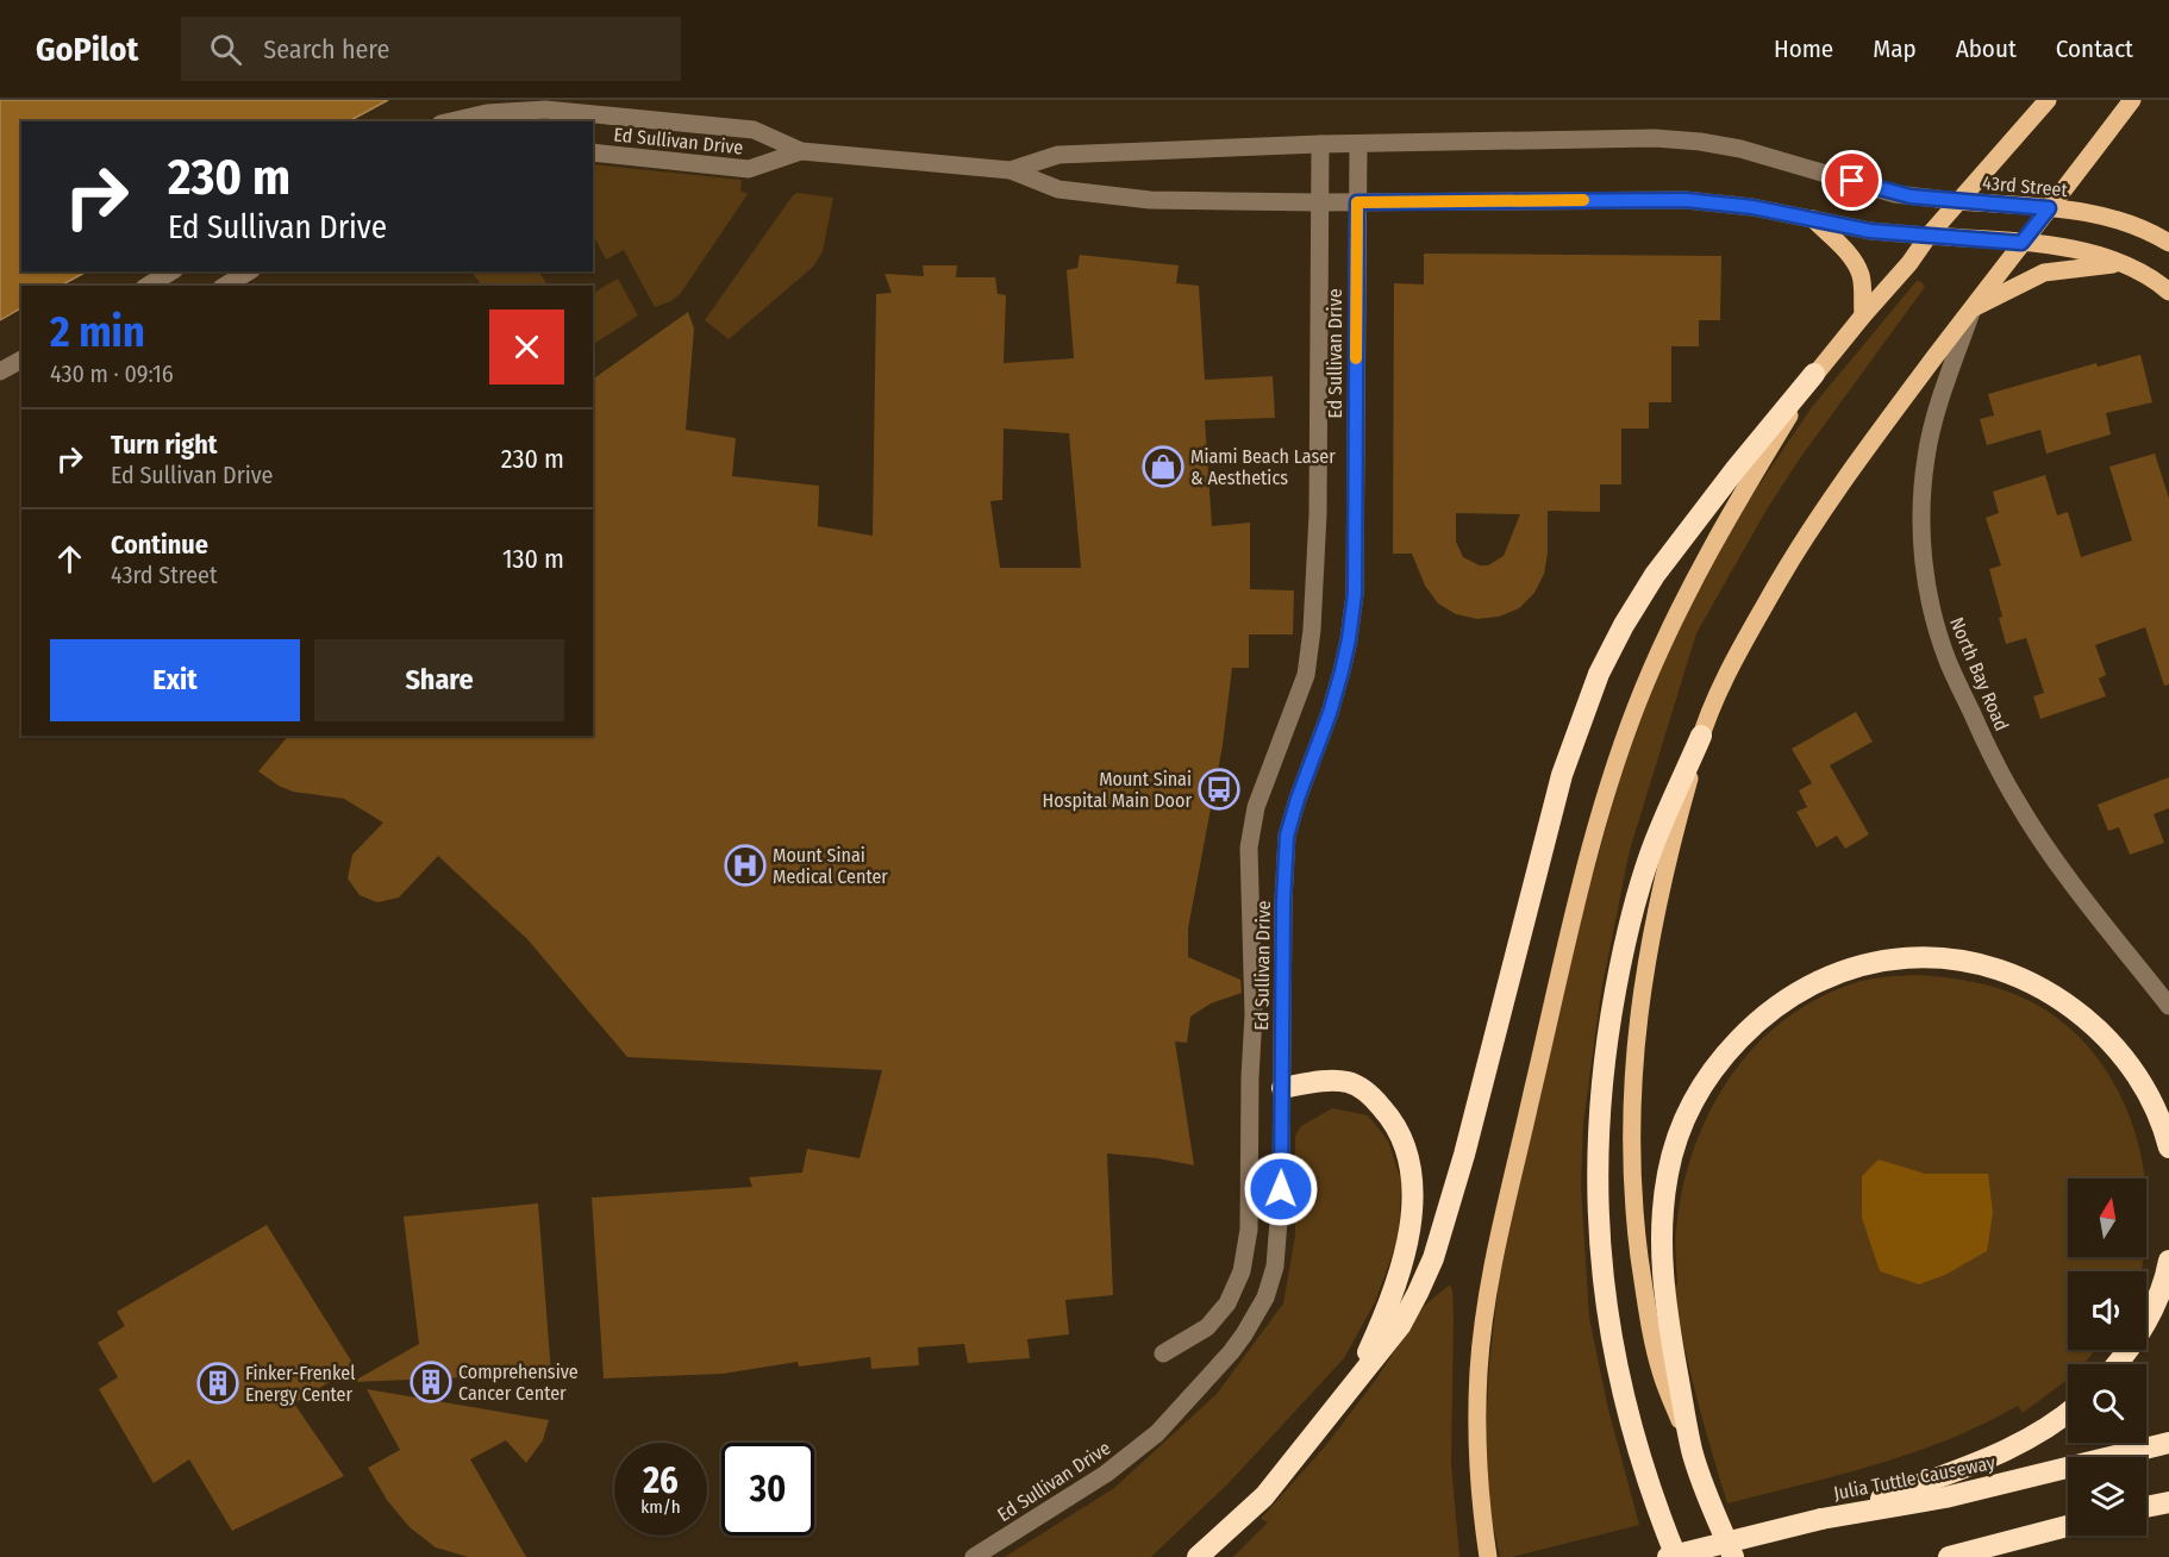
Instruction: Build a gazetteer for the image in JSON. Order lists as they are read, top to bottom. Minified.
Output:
{"streets":{"highway":["Julia Tuttle Causeway"],"main road":["43rd Street"],"street":["Ed Sullivan Drive","North Bay Road"]},"crossings":[["Ed Sullivan Drive","43rd Street"]],"places":{"shop":["Miami Beach Laser & Aesthetics"],"bus stop":["Mount Sinai Hospital Main Door"],"hospital":["Mount Sinai Medical Center"],"building":["Comprehensive Cancer Center","Finker-Frenkel Energy Center"]},"north":"top","page":{"header":"GoPilot","search":"Search here","nav":["Home","Map","About","Contact"],"turn":["230 m","Ed Sullivan Drive"],"heading":["2 min","430 m · 09:16"],"list":[{"name":"Turn right","note":"Ed Sullivan Drive","value":"230 m"},{"name":"Continue","note":"43rd Street","value":"130 m"}],"buttons":["Exit","Share"],"speed":"26 km/h","limit":"30"}}
